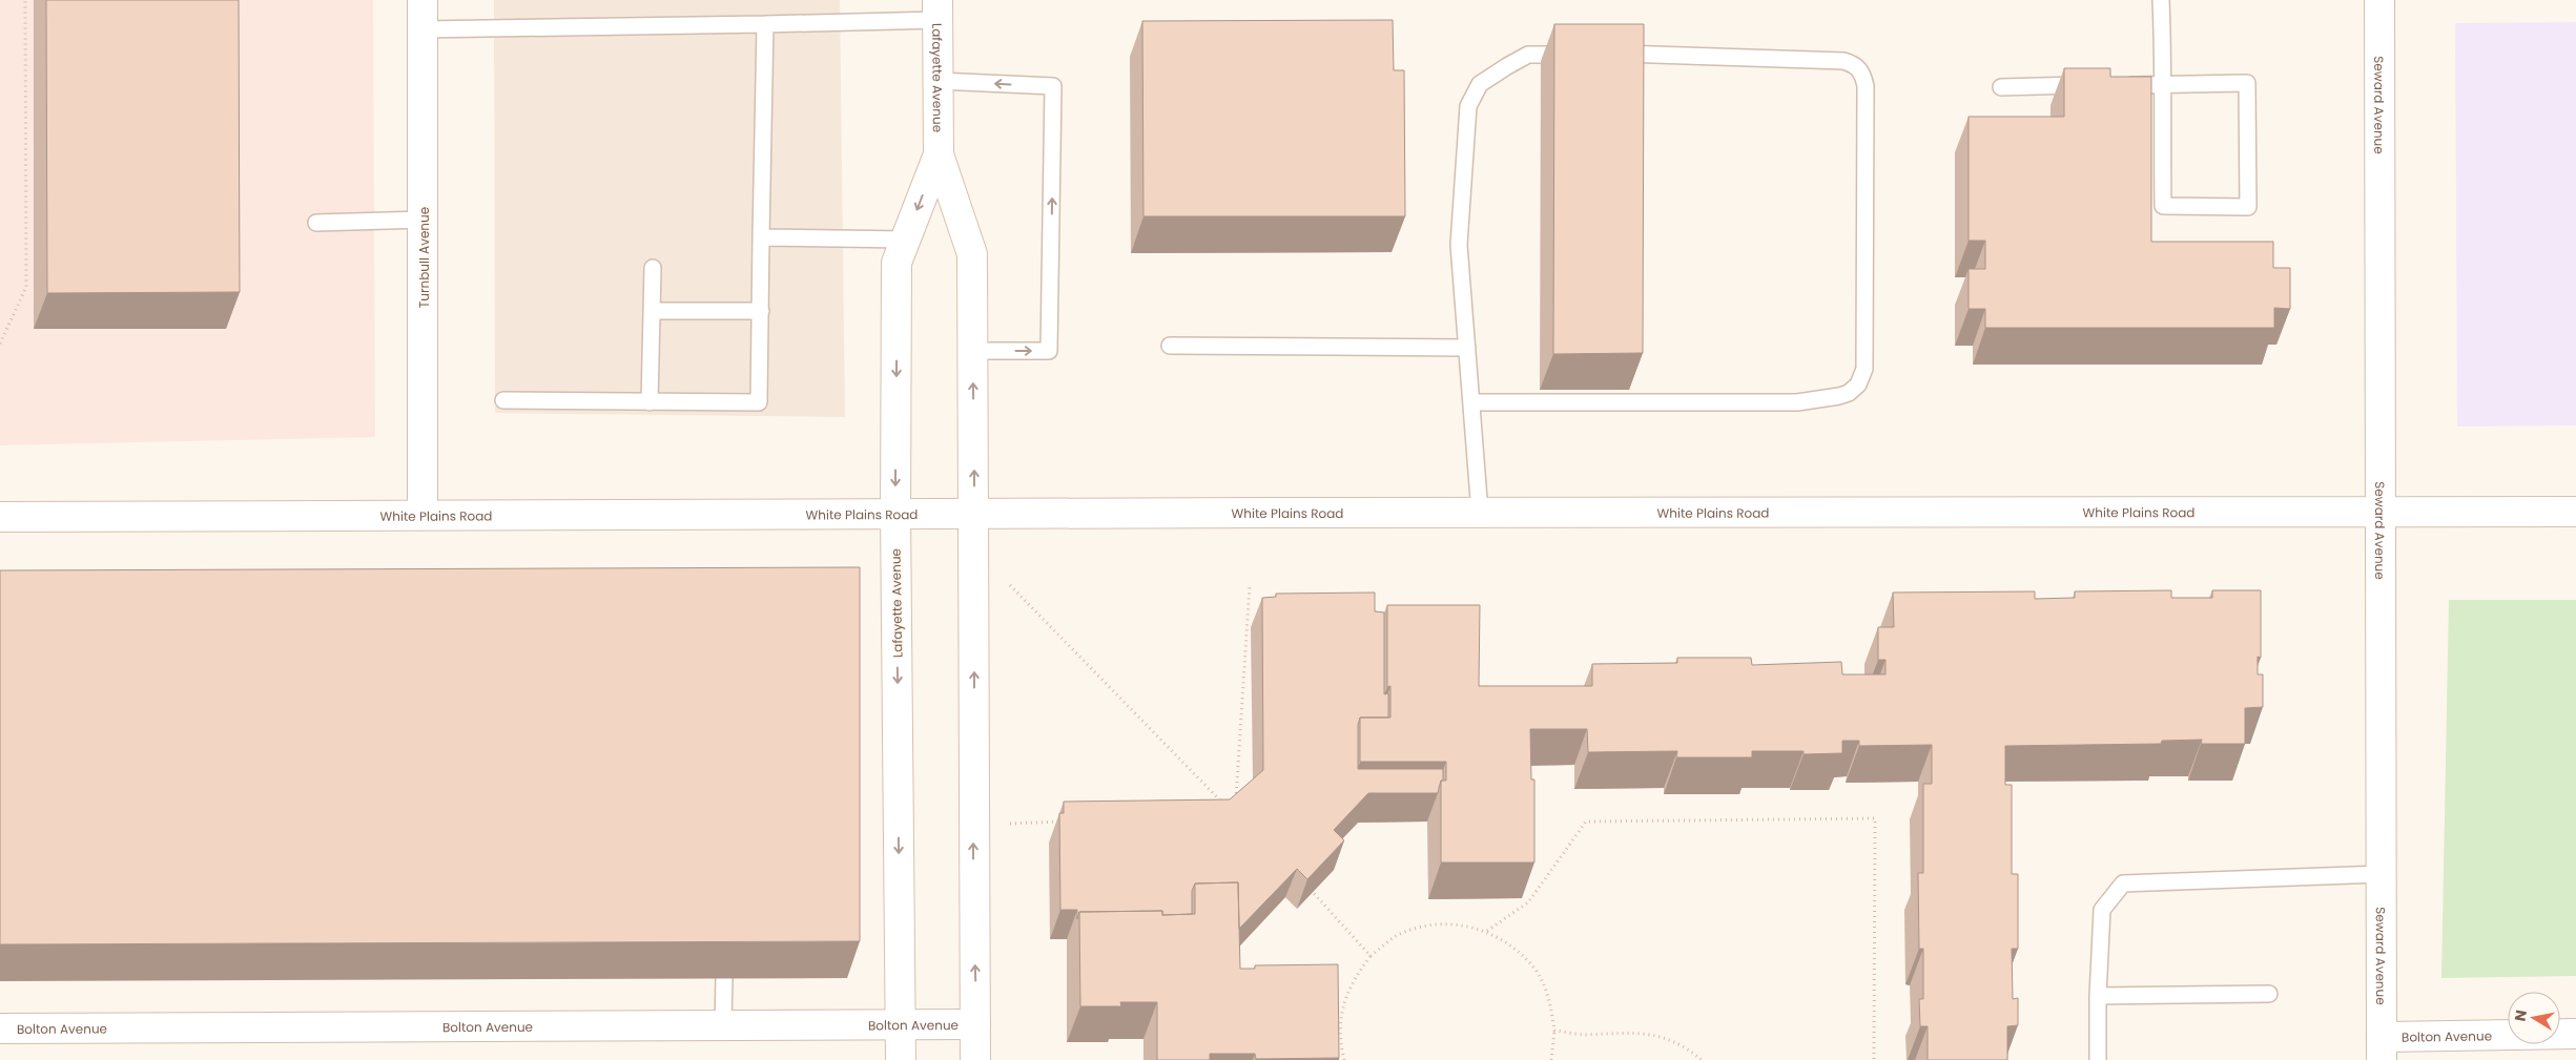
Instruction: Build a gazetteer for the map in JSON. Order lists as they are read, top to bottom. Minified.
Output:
{"streets":{"street":["Lafayette Avenue","Seward Avenue","Turnbull Avenue","White Plains Road","Bolton Avenue"]},"crossings":[["Lafayette Avenue","White Plains Road"],["Lafayette Avenue","Bolton Avenue"],["Seward Avenue","White Plains Road"],["Seward Avenue","Bolton Avenue"],["Turnbull Avenue","White Plains Road"]],"north":"left"}
